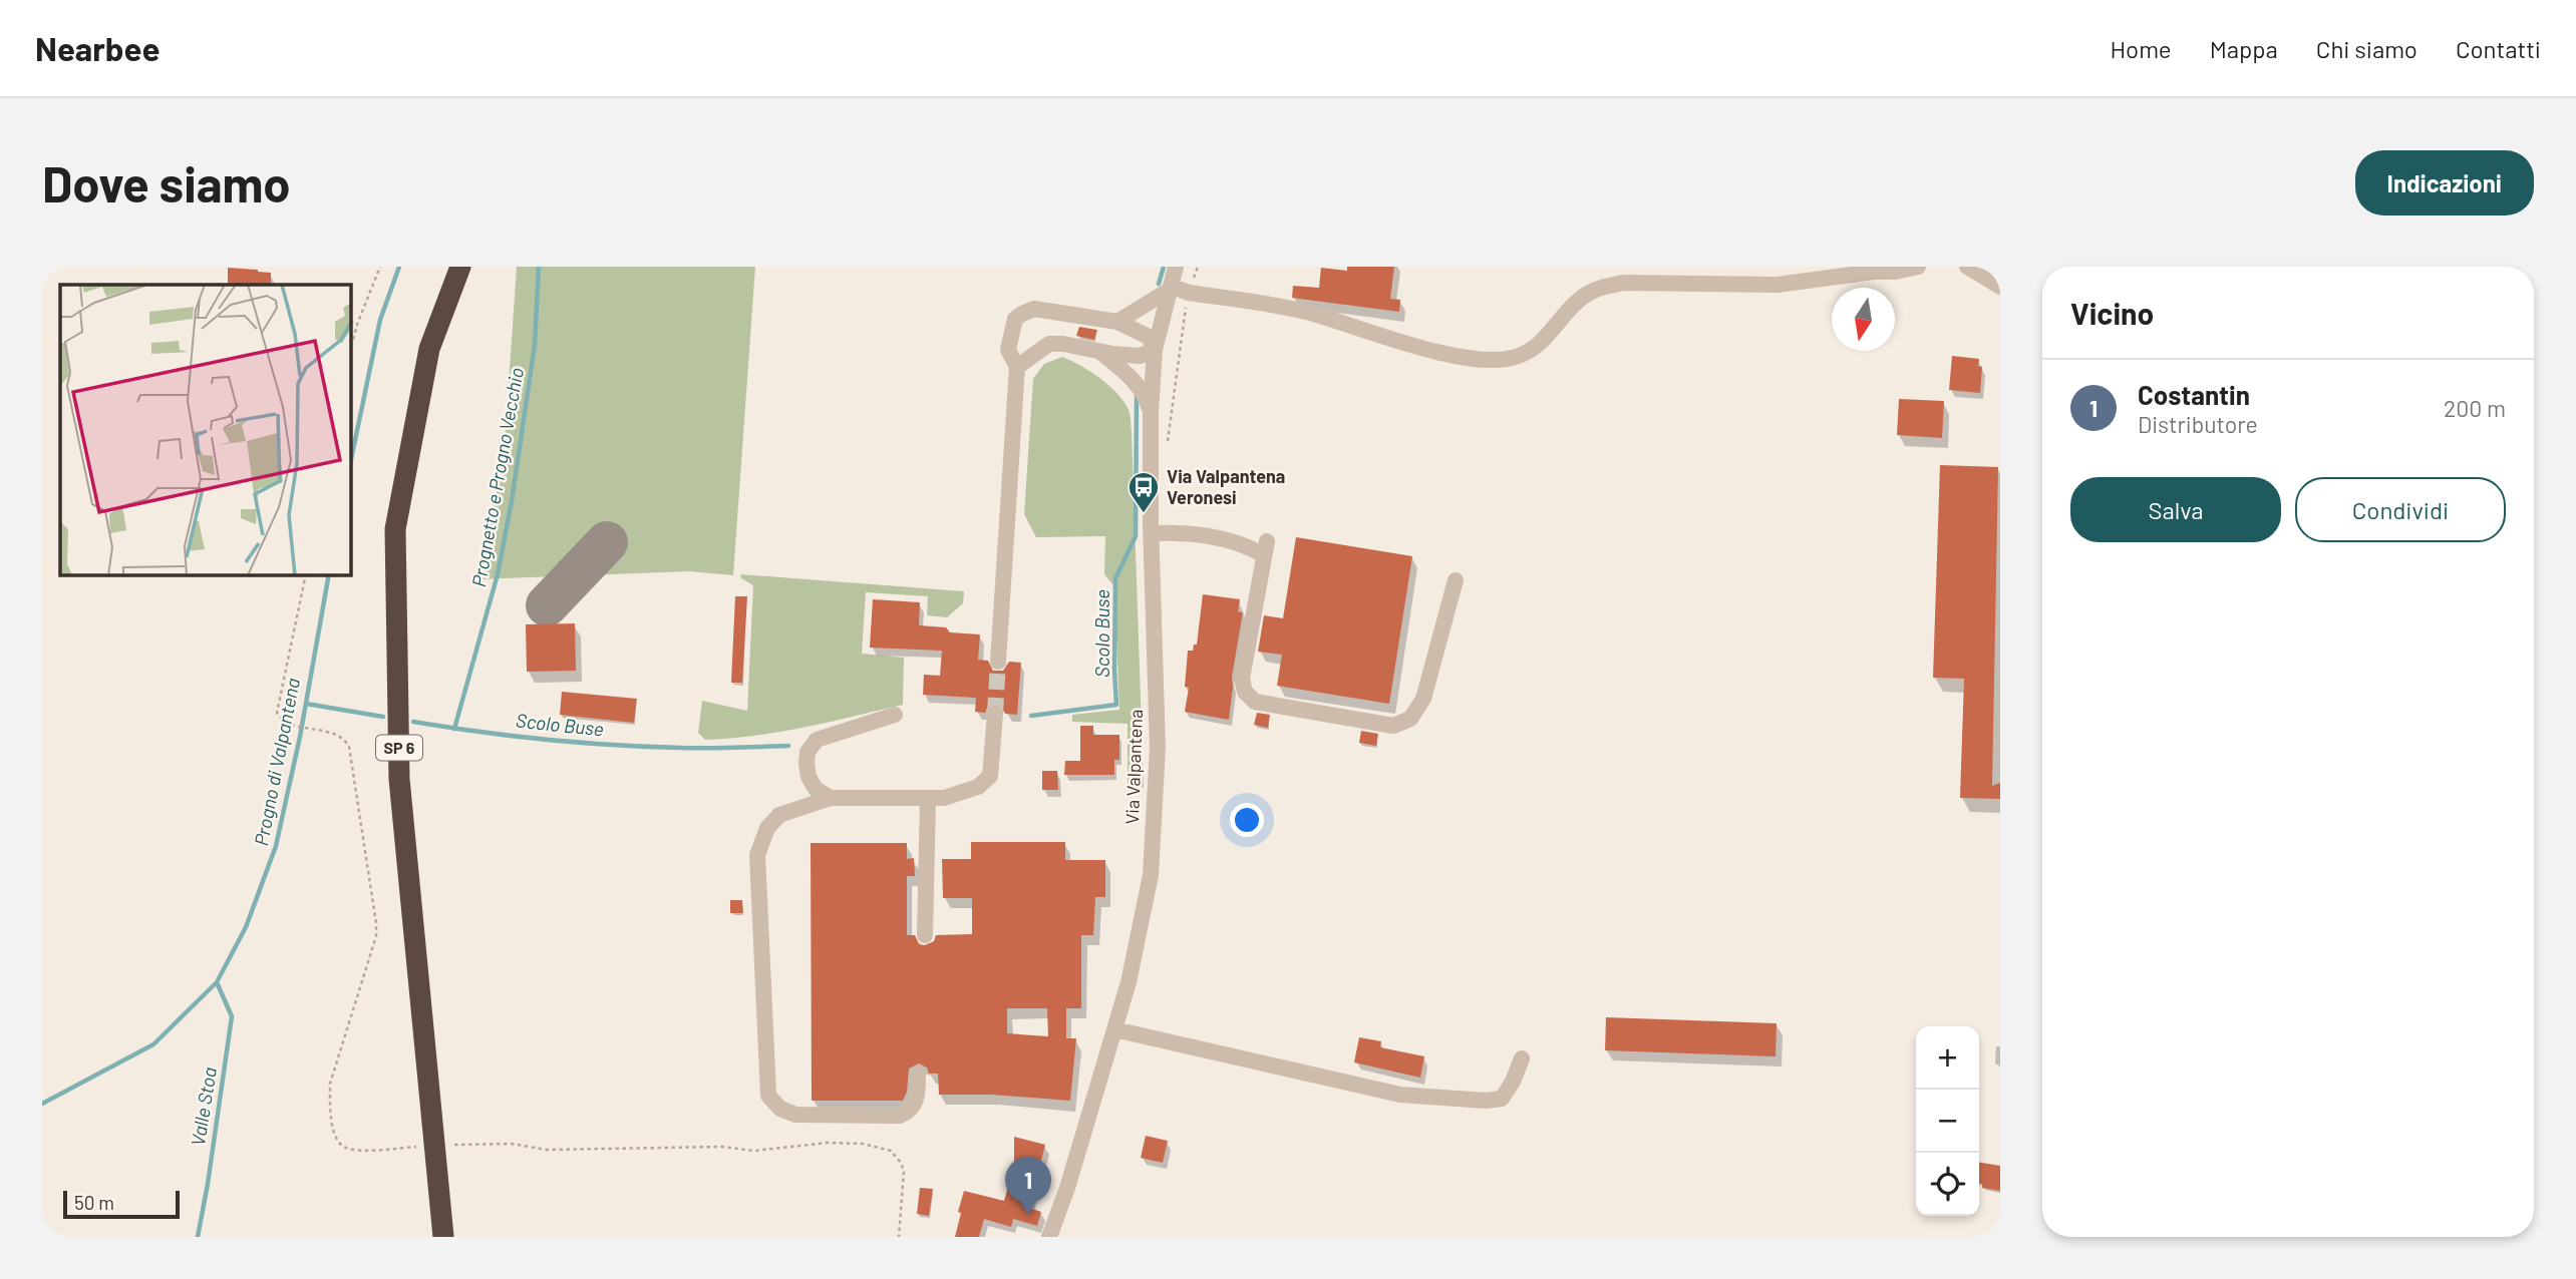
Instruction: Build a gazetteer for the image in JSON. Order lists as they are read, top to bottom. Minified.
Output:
{"streets":{"highway":["SP 6"],"street":["Via Valpantena"]},"water":["Prognetto e Progno Vecchio","Scolo Buse","Progno di Valpantena","Valle Stoa"],"places":{"bus stop":["Via Valpantena Veronesi"]},"scale_bar":"50 m","north":"bottom","page":{"header":"Nearbee","nav":["Home","Mappa","Chi siamo","Contatti"],"buttons":["Indicazioni",["Salva","Condividi"]],"title":"Dove siamo","heading":"Vicino","list":[{"mark":"1","name":"Costantin","note":"Distributore","value":"200 m"}],"map_buttons":["+","−"],"pins":"1","scale":"50 m"}}
